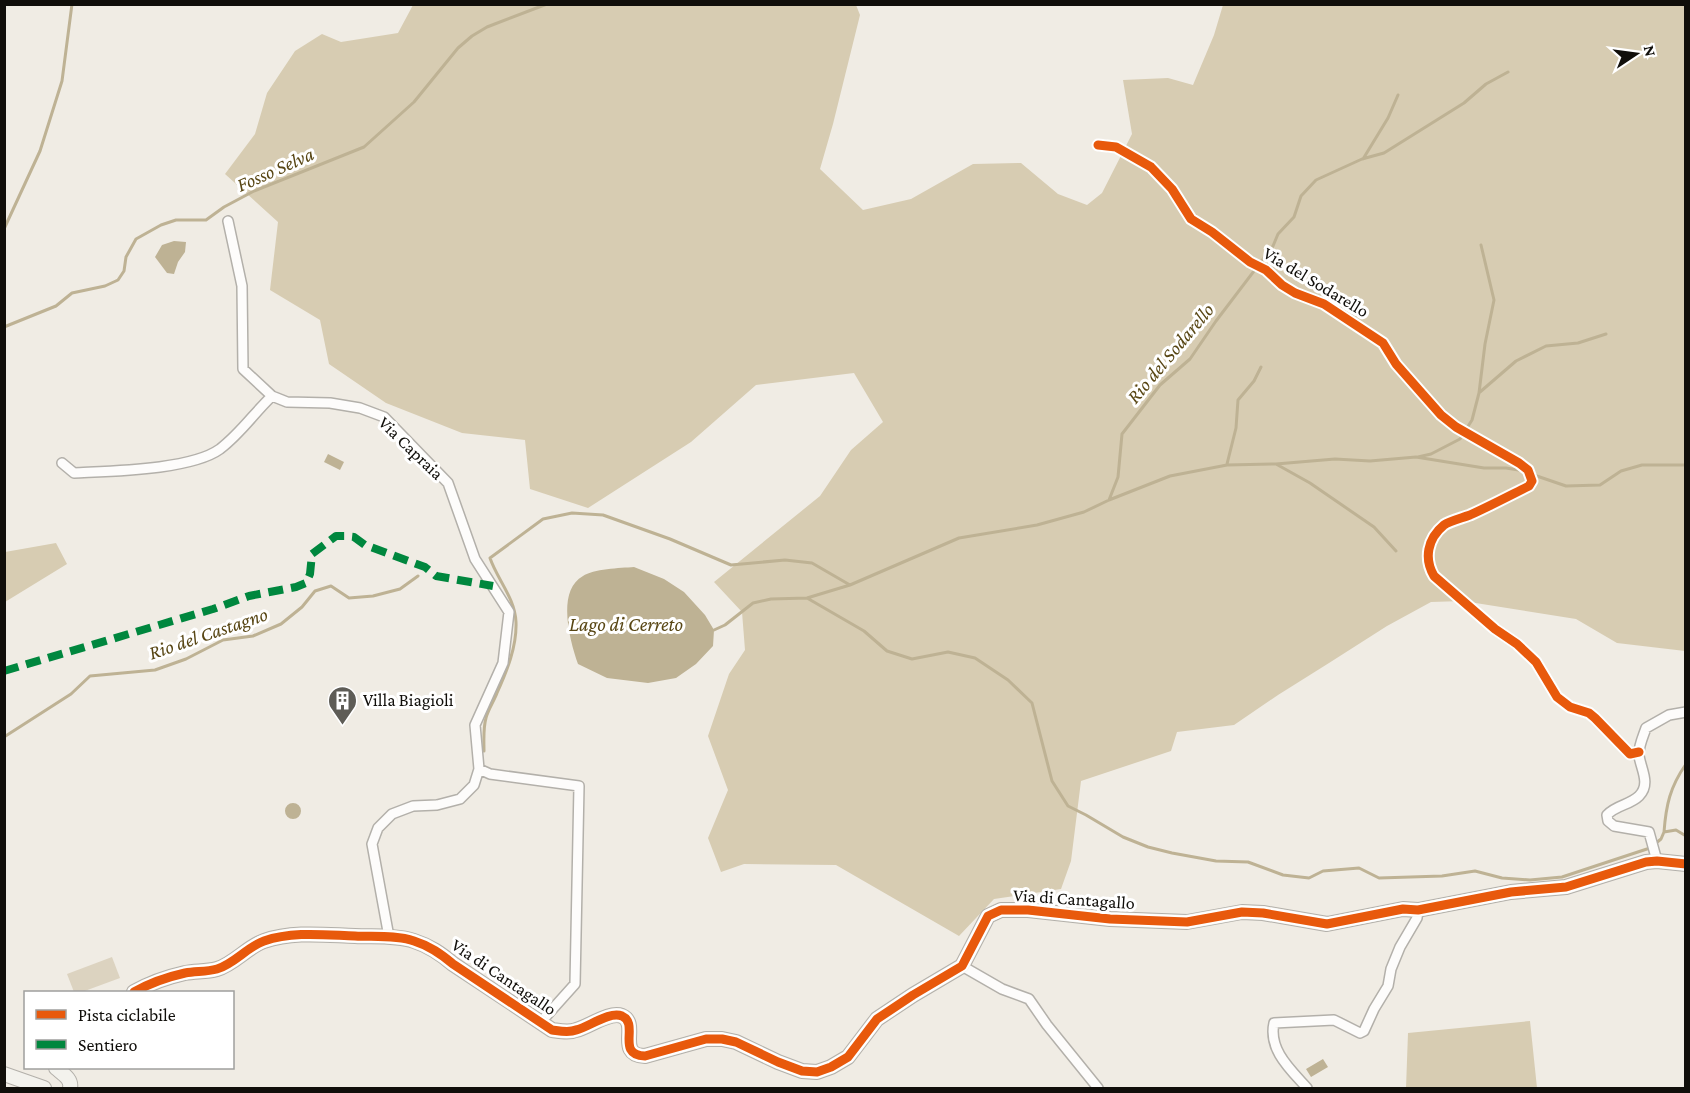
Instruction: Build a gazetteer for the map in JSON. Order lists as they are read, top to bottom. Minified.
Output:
{"streets":{"street":["Via del Sodarello","Via Capraia","Via di Cantagallo"]},"water":["Fosso Selva","Rio del Sodarello","Lago di Cerreto","Rio del Castagno"],"places":{"building":["Villa Biagioli"]},"legend":["Pista ciclabile","Sentiero"],"north":"right"}
